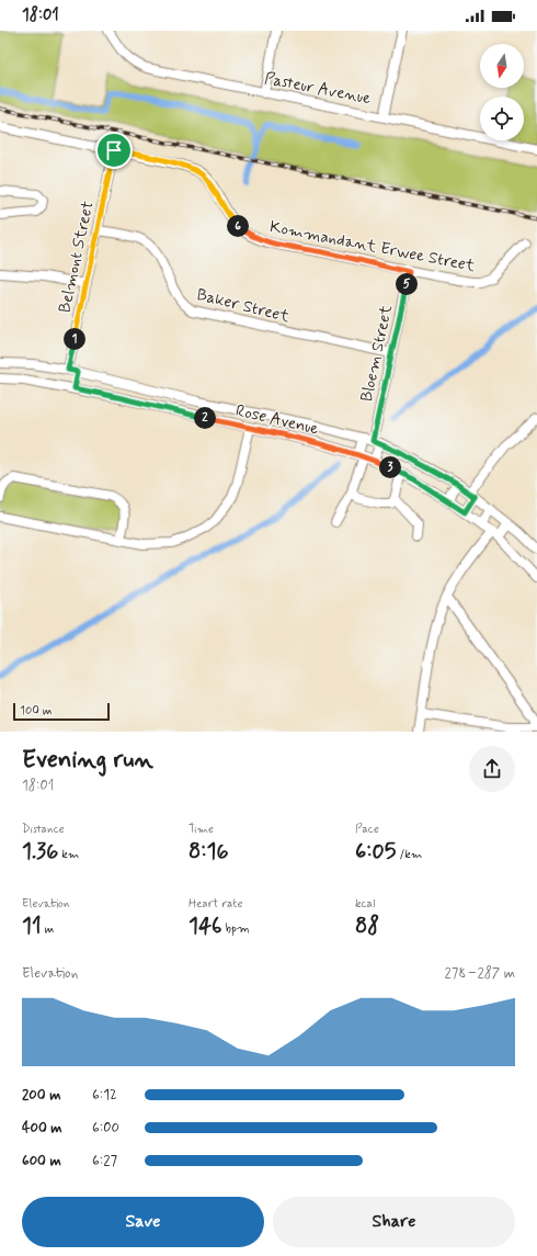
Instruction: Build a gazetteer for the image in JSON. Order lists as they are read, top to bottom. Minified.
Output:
{"streets":{"street":["Pasteur Avenue","Kommandant Erwee Street","Belmont Street","Baker Street","Bloem Street","Rose Avenue"]},"crossings":[["Kommandant Erwee Street","Belmont Street"],["Kommandant Erwee Street","Bloem Street"],["Belmont Street","Baker Street"],["Belmont Street","Rose Avenue"],["Baker Street","Bloem Street"],["Bloem Street","Rose Avenue"]],"scale_bar":"100 m","north":"bottom","page":{"status":"18:01","pins":["6","5","1","2","3"],"scale":"100 m","heading":["Evening run","18:01"],"stats":[["Distance","1.36 km"],["Time","8:16"],["Pace","6:05 /km"],["Elevation","11 m"],["Heart rate","146 bpm"],["kcal","88"]],"chart":["Elevation","278–287 m"],"list":[{"name":"200 m","note":"6:12"},{"name":"400 m","note":"6:00"},{"name":"600 m","note":"6:27"}],"buttons":["Save","Share"]}}
